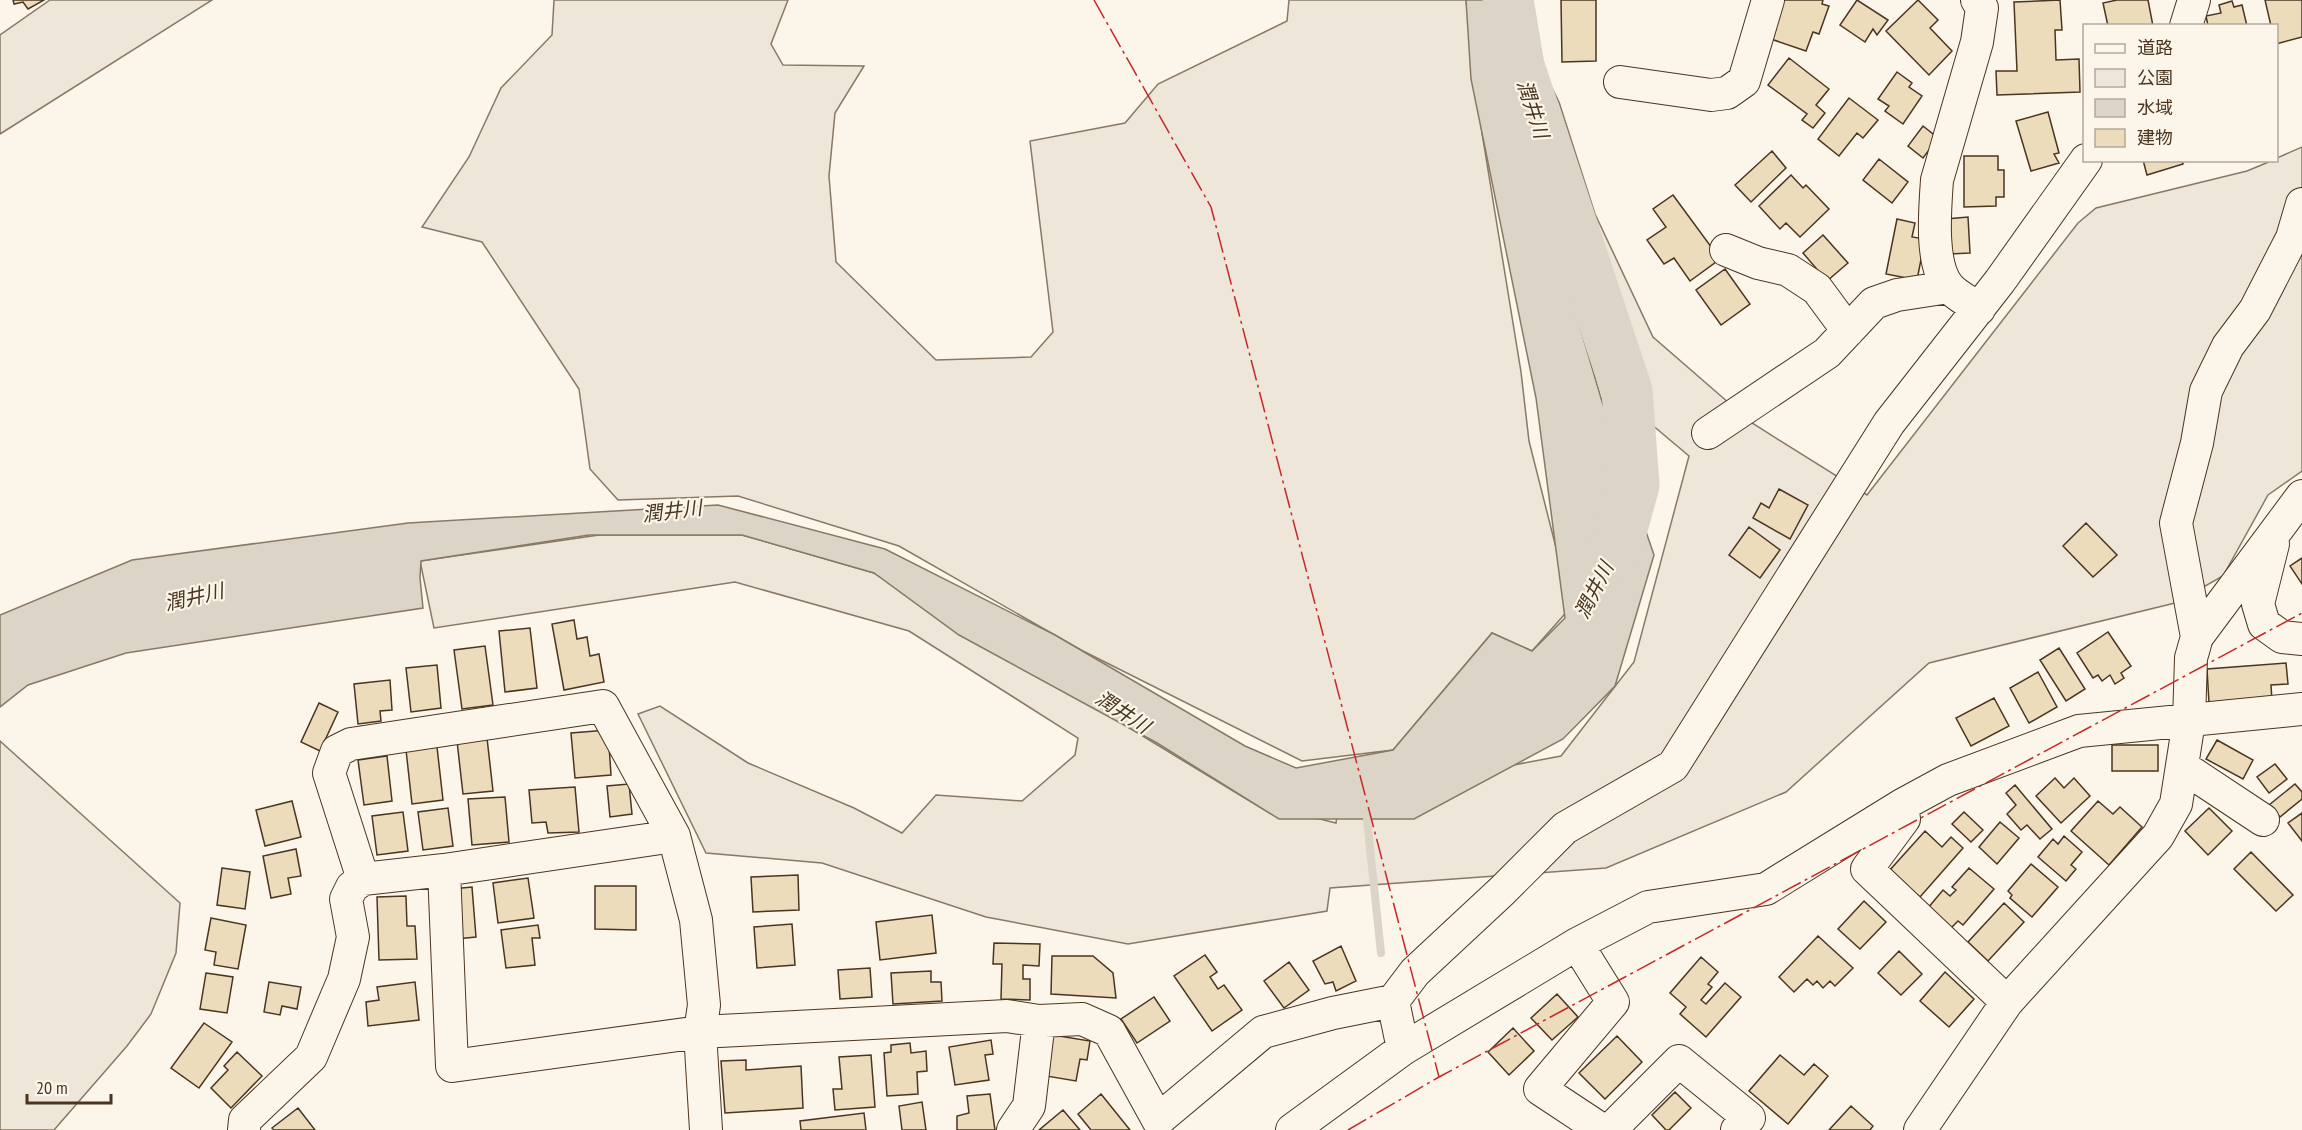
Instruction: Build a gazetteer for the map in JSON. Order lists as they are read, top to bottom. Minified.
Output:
{"water":["潤井川"],"legend":["道路","公園","水域","建物"],"scale_bar":"20 m"}
